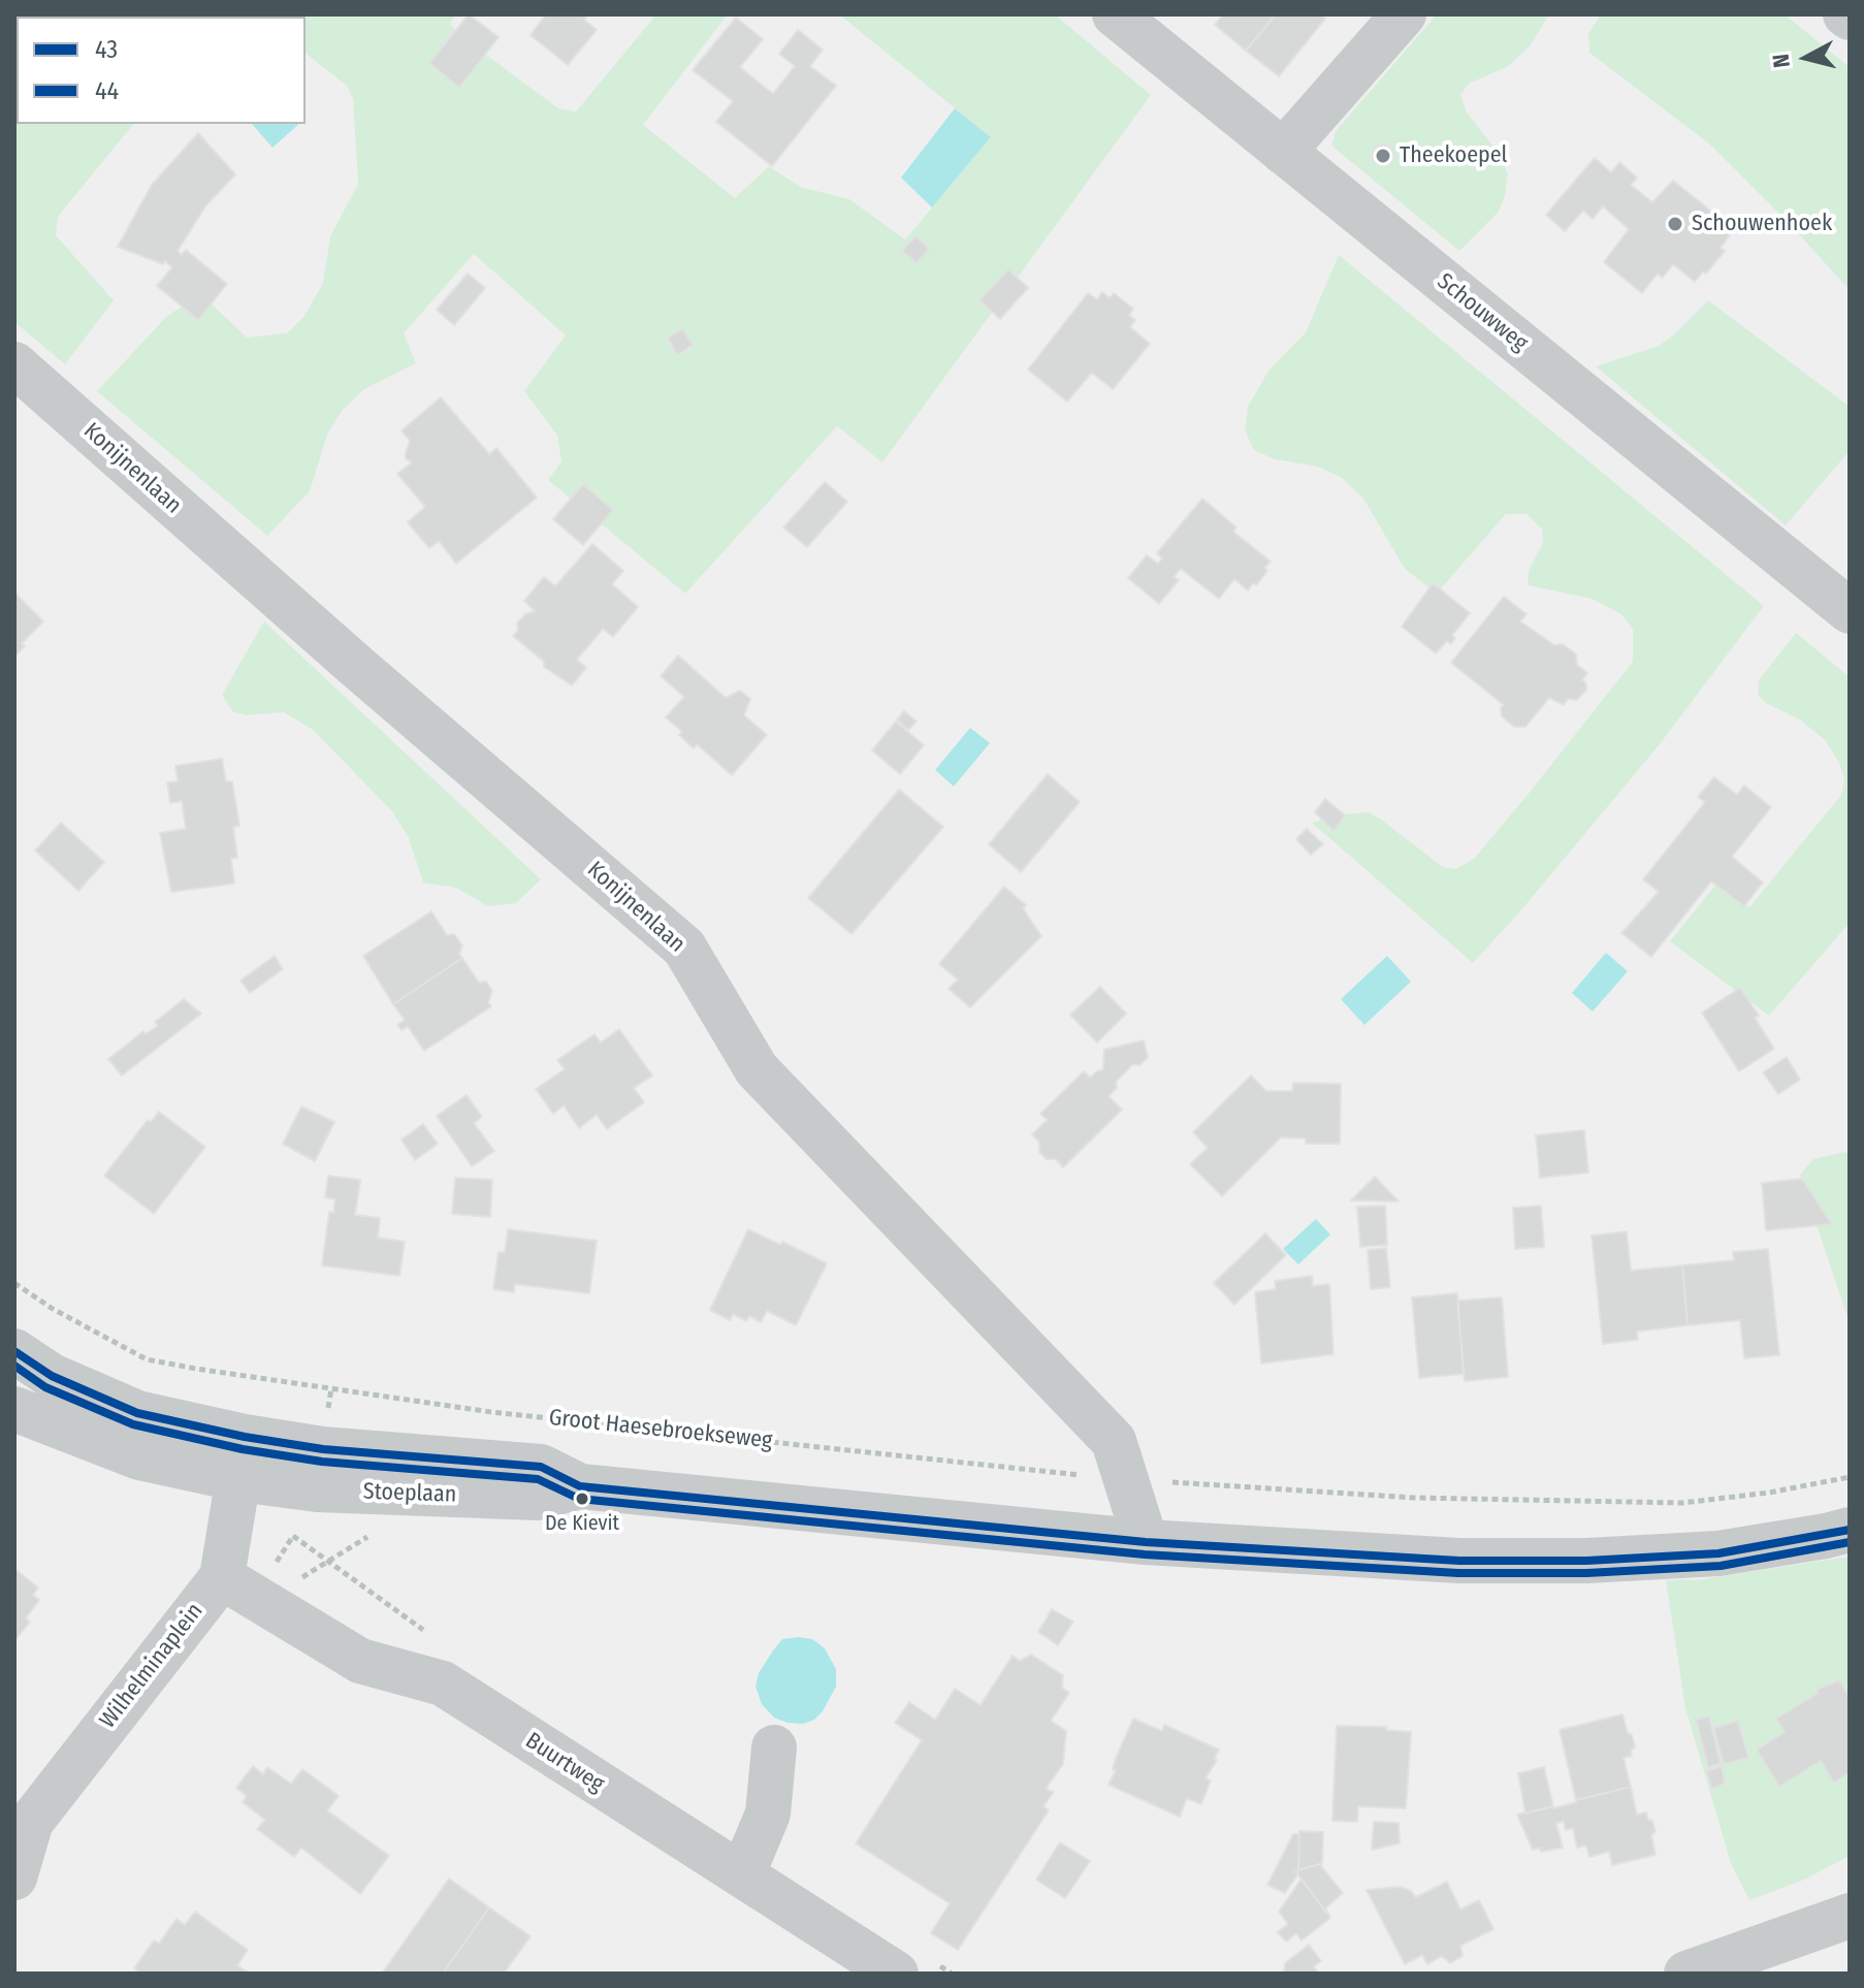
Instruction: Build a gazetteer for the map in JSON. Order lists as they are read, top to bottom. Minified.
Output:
{"streets":{"street":["Schouwweg","Konijnenlaan","Stoeplaan","Wilhelminaplein","Buurtweg"],"path":["Groot Haesebroekseweg"]},"crossings":[["Konijnenlaan","Groot Haesebroekseweg"],["Konijnenlaan","Stoeplaan"],["Stoeplaan","Wilhelminaplein"],["Wilhelminaplein","Buurtweg"]],"places":["Theekoepel","Schouwenhoek","De Kievit"],"lines":["transit line 43","transit line 44"],"legend":["43","44"],"north":"left"}
